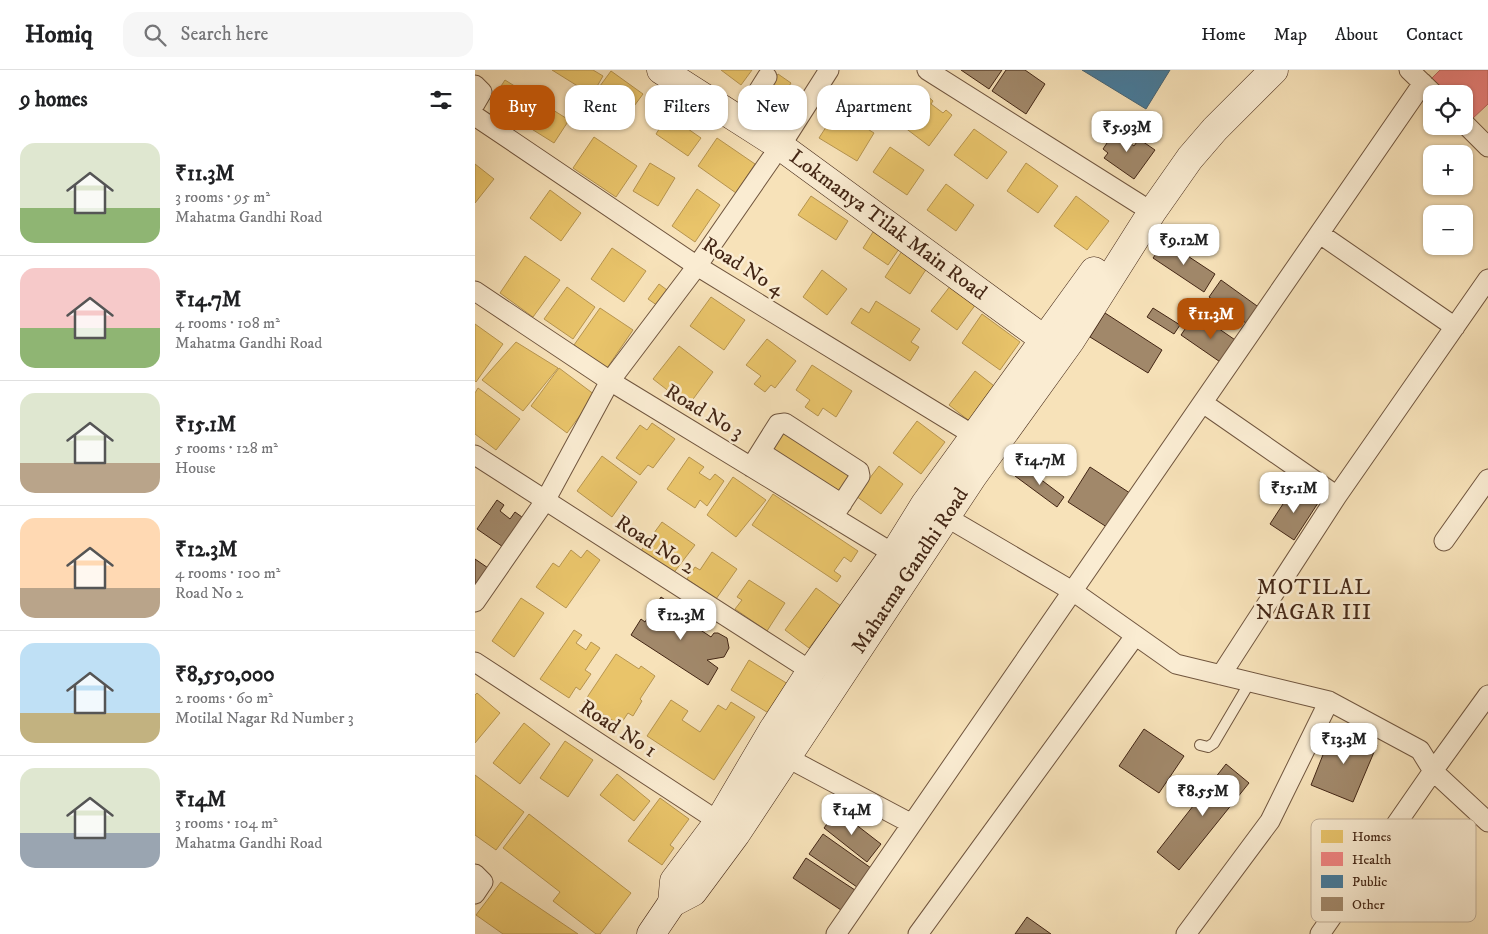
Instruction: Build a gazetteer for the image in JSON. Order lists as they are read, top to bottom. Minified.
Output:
{"streets":{"main road":["Lokmanya Tilak Main Road","Mahatma Gandhi Road"],"street":["Road No 4","Road No 3","Road No 2","Road No 1"]},"crossings":[["Lokmanya Tilak Main Road","Mahatma Gandhi Road"],["Road No 4","Mahatma Gandhi Road"],["Road No 3","Mahatma Gandhi Road"],["Road No 2","Mahatma Gandhi Road"],["Mahatma Gandhi Road","Road No 1"]],"districts":["MOTILAL NAGAR III"],"legend":["Homes","Health","Public","Other"],"page":{"header":"Homiq","search":"Search here","nav":["Home","Map","About","Contact"],"heading":"9 homes","map_buttons":["+","−"],"chip":["Buy","Rent","Filters","New","Apartment"],"price":["₹5.93M","₹9.12M","₹11.3M","₹14.7M","₹15.1M","₹12.3M","₹13.3M","₹8.55M","₹14M"],"list":[{"name":"₹11.3M","note":"3 rooms · 95 m² · Mahatma Gandhi Road"},{"name":"₹14.7M","note":"4 rooms · 108 m² · Mahatma Gandhi Road"},{"name":"₹15.1M","note":"5 rooms · 128 m² · House"},{"name":"₹12.3M","note":"4 rooms · 100 m² · Road No 2"},{"name":"₹8,550,000","note":"2 rooms · 60 m² · Motilal Nagar Rd Number 3"},{"name":"₹14M","note":"3 rooms · 104 m² · Mahatma Gandhi Road"}]}}
